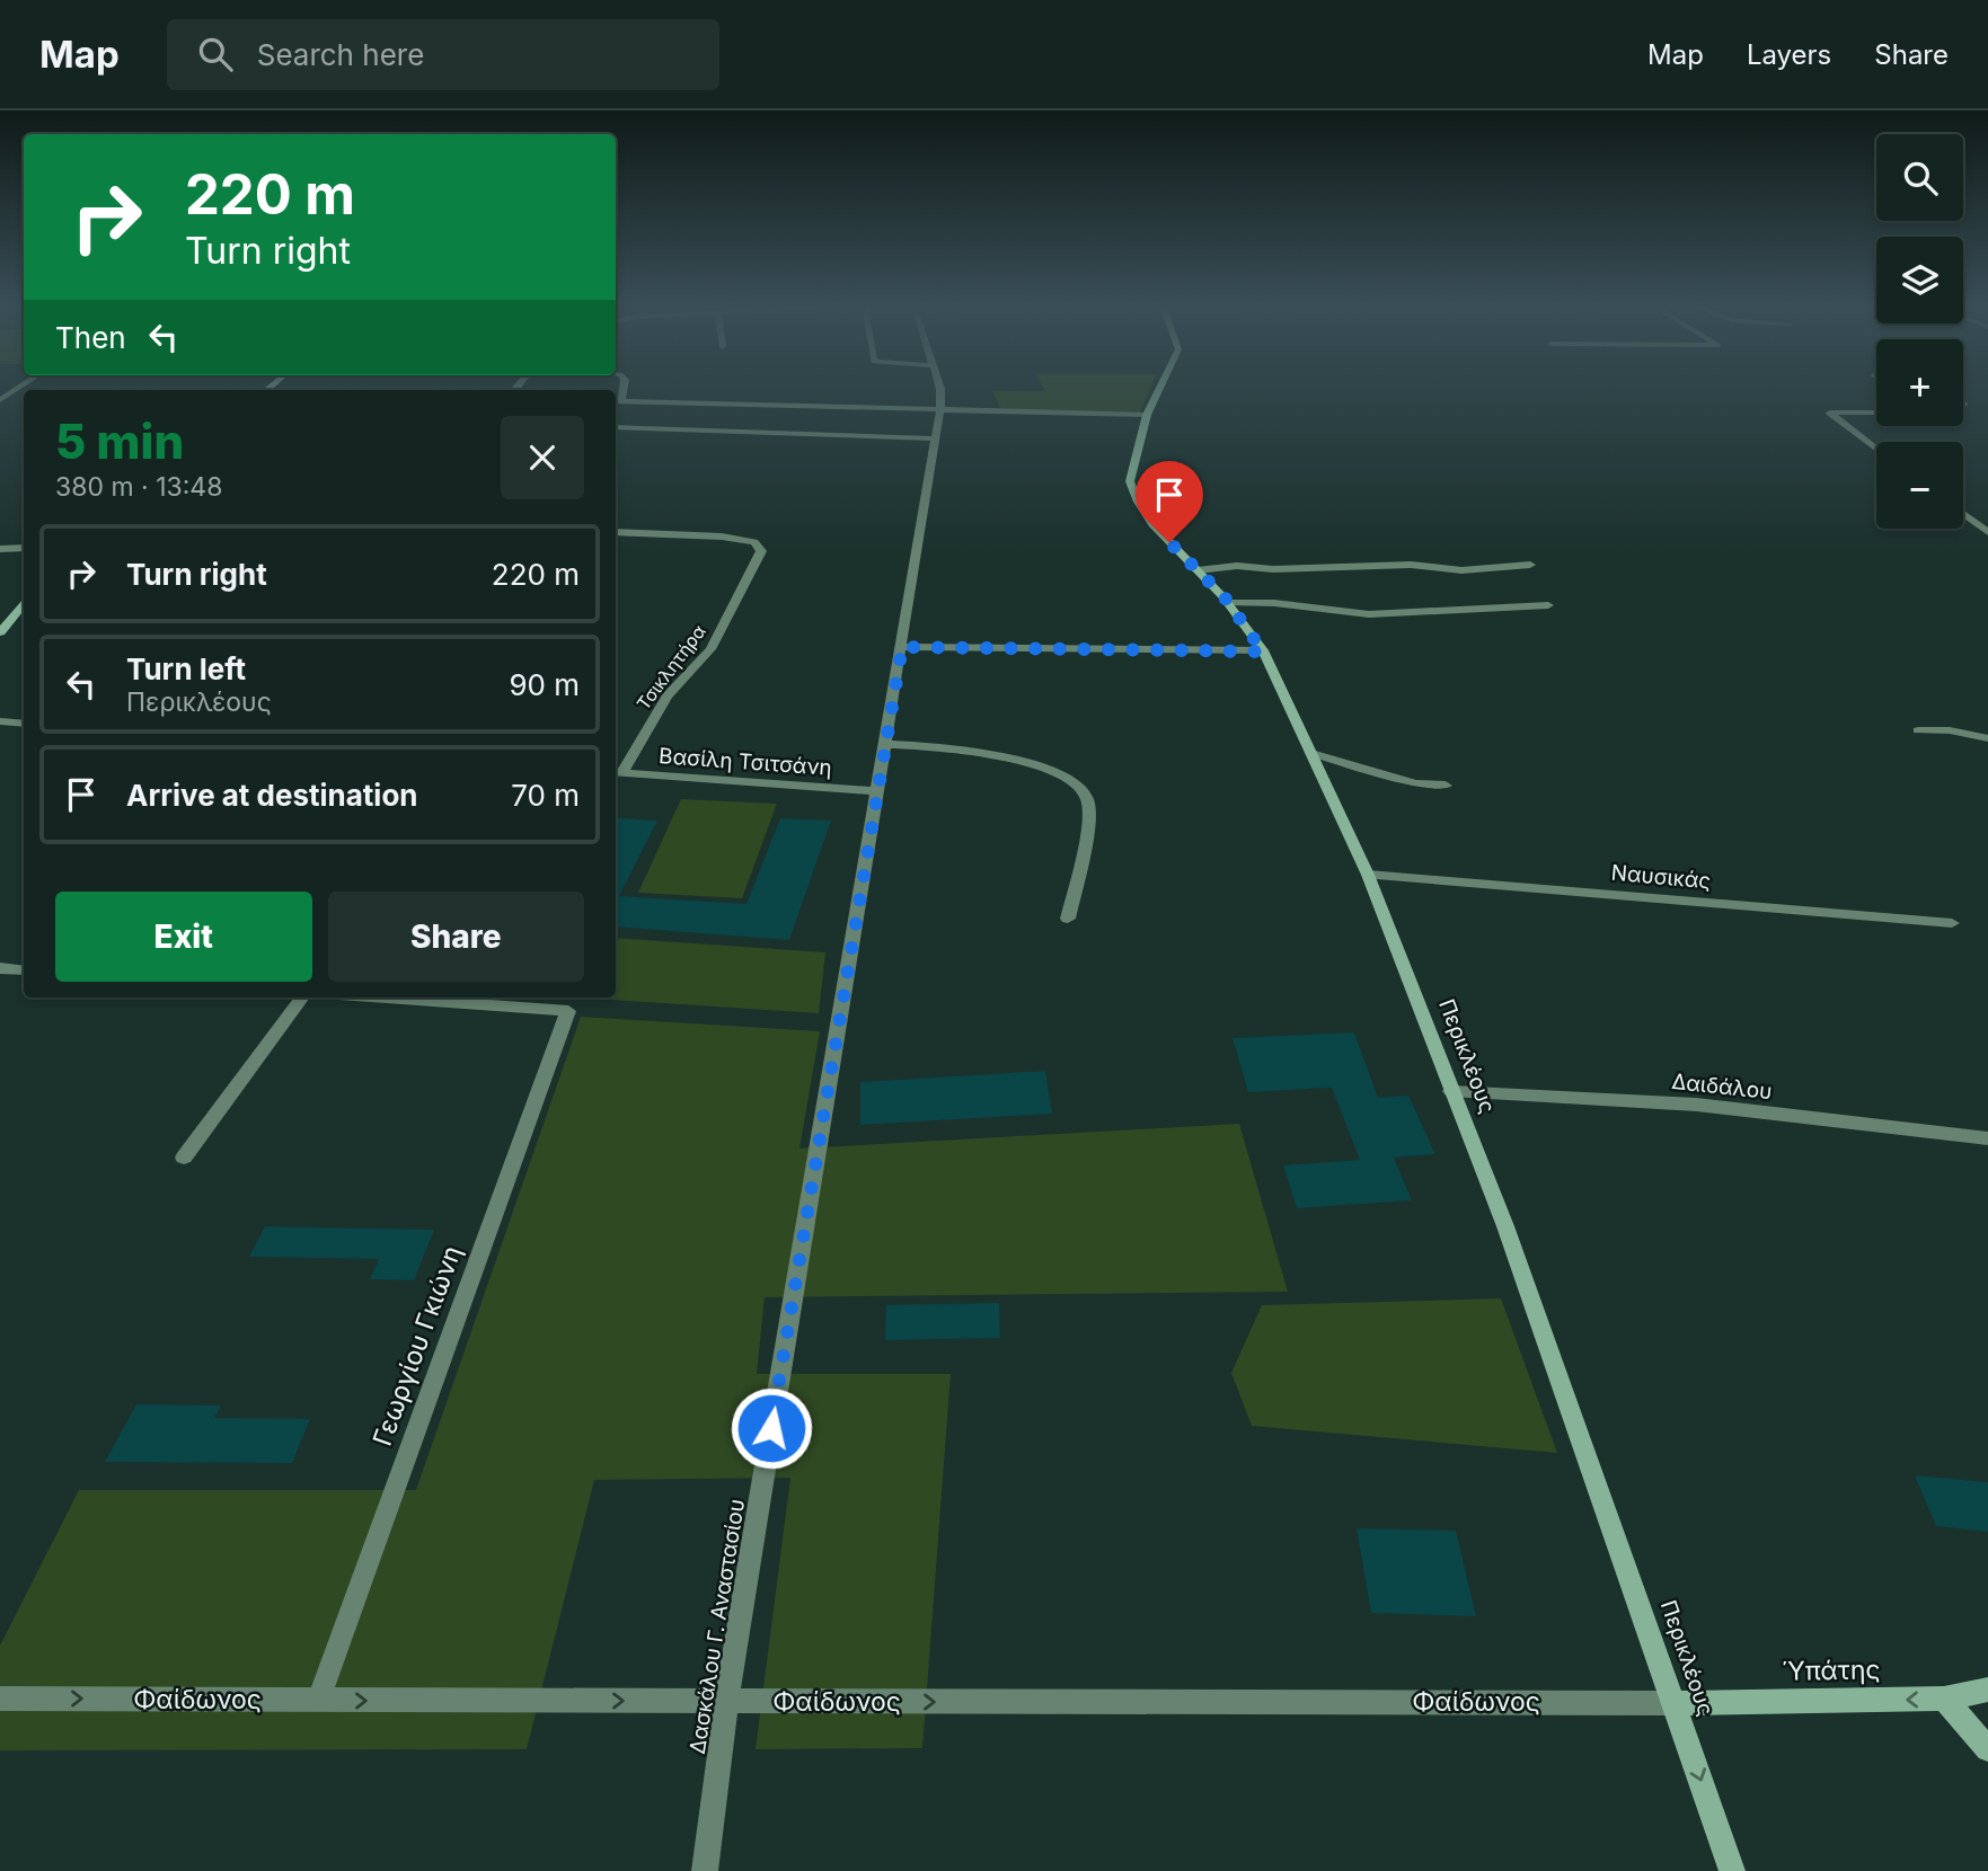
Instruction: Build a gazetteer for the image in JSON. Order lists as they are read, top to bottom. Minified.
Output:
{"streets":{"street":["Τσικλητήρα","Βασίλη Τσιτσάνη","Ναυσικάς","Περικλέους","Δαιδάλου","Γεωργίου Γκιώνη","Δασκάλου Γ. Αναστασίου","Ύπάτης","Φαίδωνος"]},"crossings":[["Τσικλητήρα","Βασίλη Τσιτσάνη"],["Βασίλη Τσιτσάνη","Δασκάλου Γ. Αναστασίου"],["Ναυσικάς","Περικλέους"],["Περικλέους","Δαιδάλου"],["Περικλέους","Ύπάτης"],["Περικλέους","Φαίδωνος"],["Γεωργίου Γκιώνη","Φαίδωνος"],["Δασκάλου Γ. Αναστασίου","Φαίδωνος"],["Ύπάτης","Φαίδωνος"]],"one_way":["Ύπάτης","Φαίδωνος"],"page":{"header":"Map","search":"Search here","nav":["Map","Layers","Share"],"map_buttons":["+","−"],"turn":["220 m","Turn right"],"then":"Then","heading":["5 min","380 m · 13:48"],"list":[{"name":"Turn right","value":"220 m"},{"name":"Turn left","note":"Περικλέους","value":"90 m"},{"name":"Arrive at destination","value":"70 m"}],"buttons":["Exit","Share"]}}
